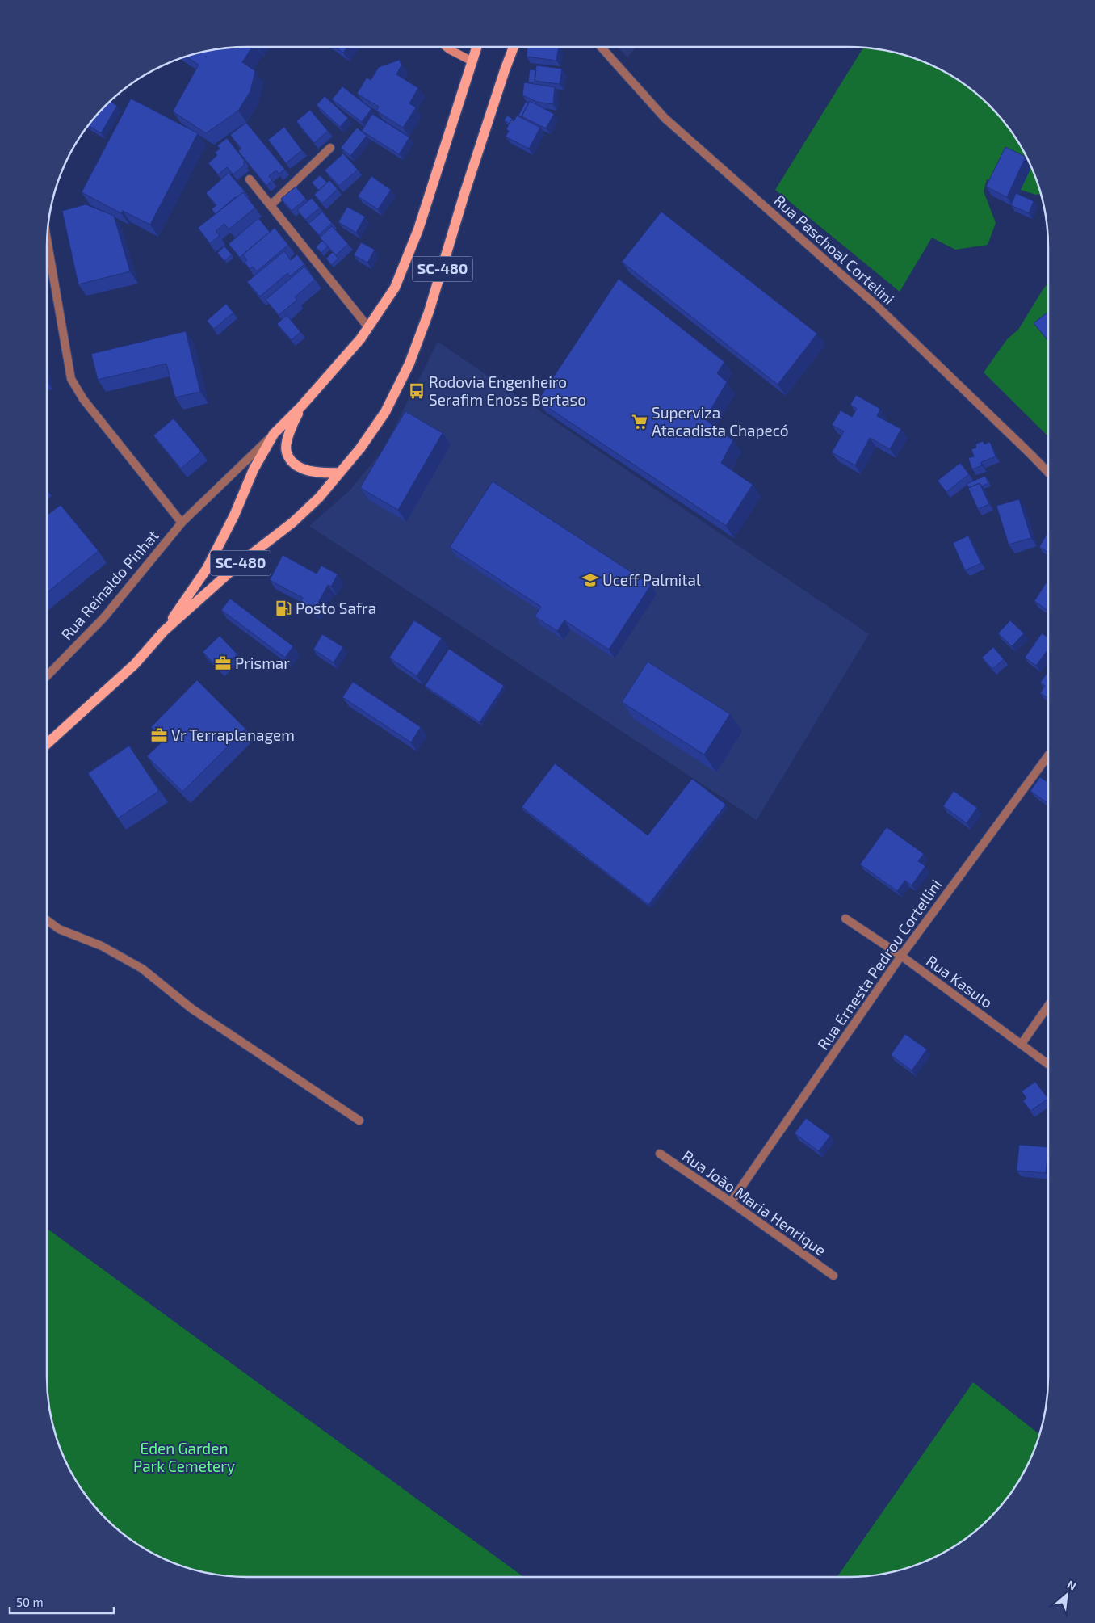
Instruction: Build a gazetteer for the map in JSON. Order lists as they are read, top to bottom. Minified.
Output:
{"streets":{"main road":["SC-480"],"street":["Rua Paschoal Cortelini","Rua Reinaldo Pinhat","Rua Ernesta Pedrou Cortellini","Rua Kasulo","Rua João Maria Henrique"]},"crossings":[["Rua Ernesta Pedrou Cortellini","Rua Kasulo"],["Rua Ernesta Pedrou Cortellini","Rua João Maria Henrique"]],"parks":["Eden Garden Park Cemetery"],"places":{"bus stop":["Rodovia Engenheiro Serafim Enoss Bertaso"],"supermarket":["Superviza Atacadista Chapecó"],"school or university":["Uceff Palmital"],"fuel station":["Posto Safra"],"office":["Prismar","Vr Terraplanagem"]},"scale_bar":"50 m","north":"top right"}
